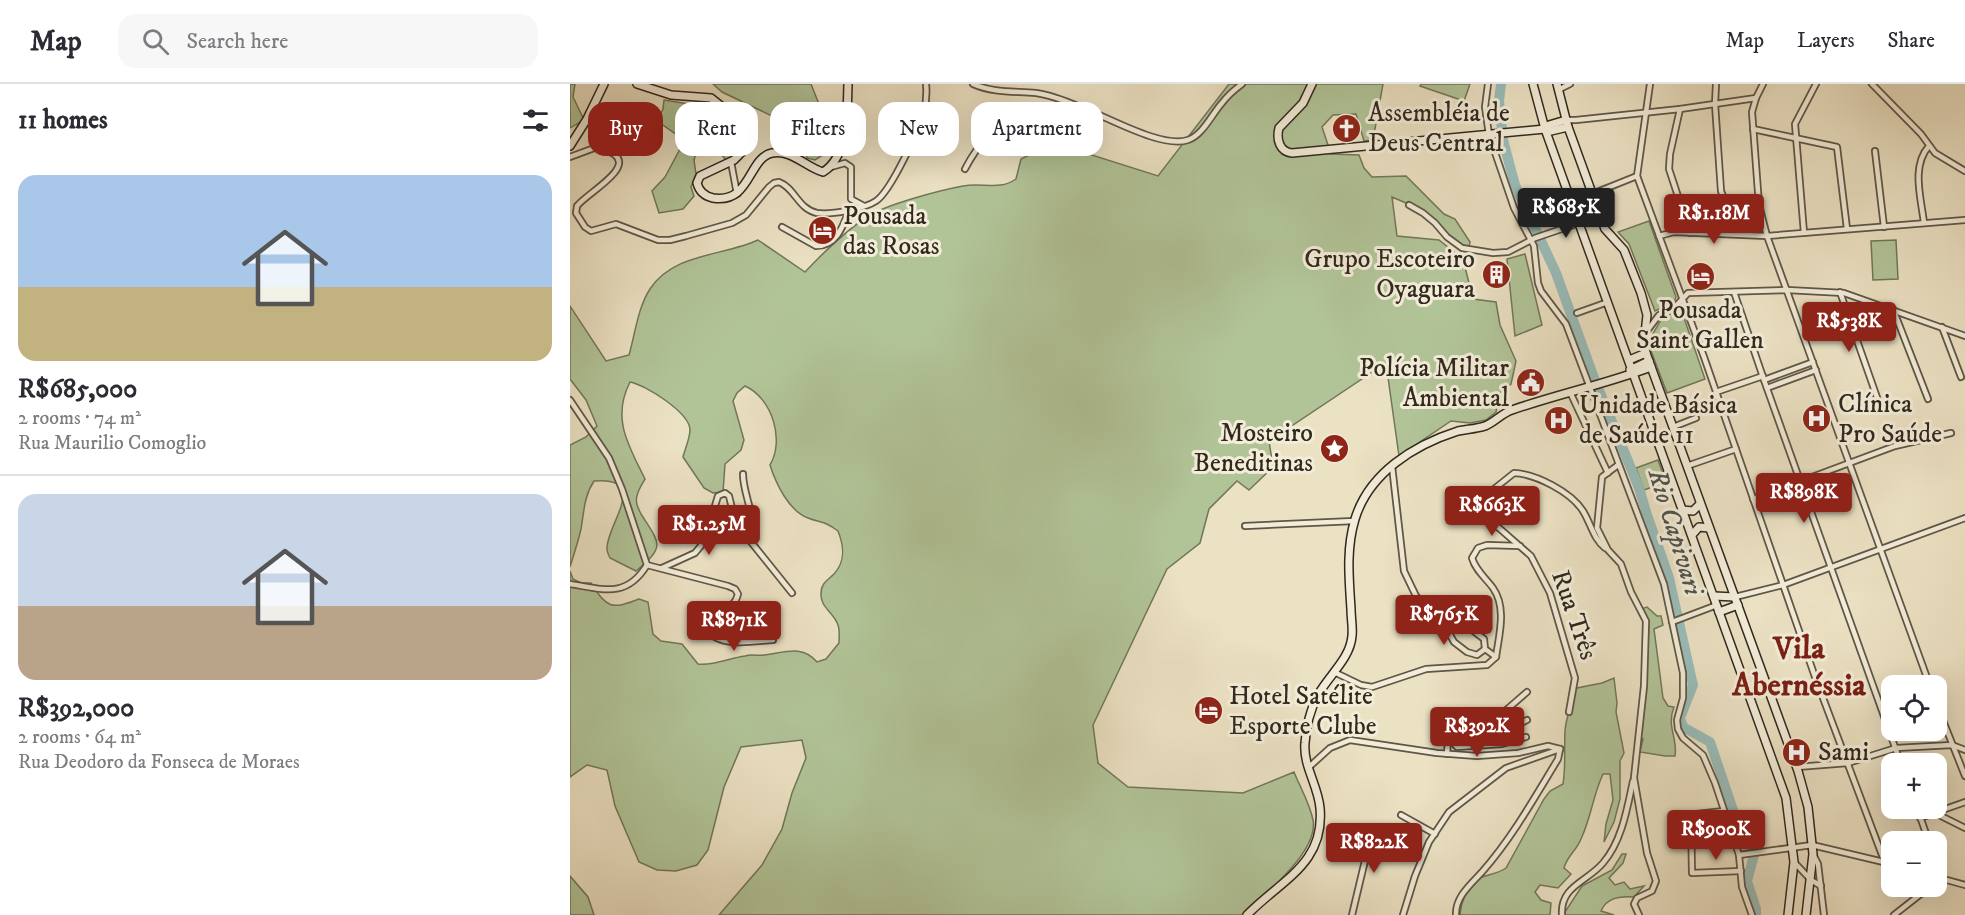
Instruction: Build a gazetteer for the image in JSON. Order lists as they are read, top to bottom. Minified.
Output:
{"streets":{"street":["Rua Três"]},"districts":["Vila Abernéssia"],"water":["Rio Capivari"],"places":{"church":["Assembléia de Deus Central"],"hotel":["Pousada das Rosas","Pousada Saint Gallen","Hotel Satélite Esporte Clube"],"building":["Grupo Escoteiro Oyaguara"],"public building":["Polícia Militar Ambiental"],"hospital":["Clínica Pro Saúde","Unidade Básica de Saúde 11","Sami"],"place":["Mosteiro Beneditinas"]},"page":{"header":"Map","search":"Search here","nav":["Map","Layers","Share"],"heading":"11 homes","chip":["Buy","Rent","Filters","New","Apartment"],"list":[{"name":"R$685,000","note":"2 rooms · 74 m² · Rua Maurilio Comoglio"},{"name":"R$392,000","note":"2 rooms · 64 m² · Rua Deodoro da Fonseca de Moraes"}],"price":["R$685K","R$1.18M","R$538K","R$898K","R$663K","R$1.25M","R$765K","R$871K","R$392K","R$900K","R$822K"],"map_buttons":["+","−"]}}
